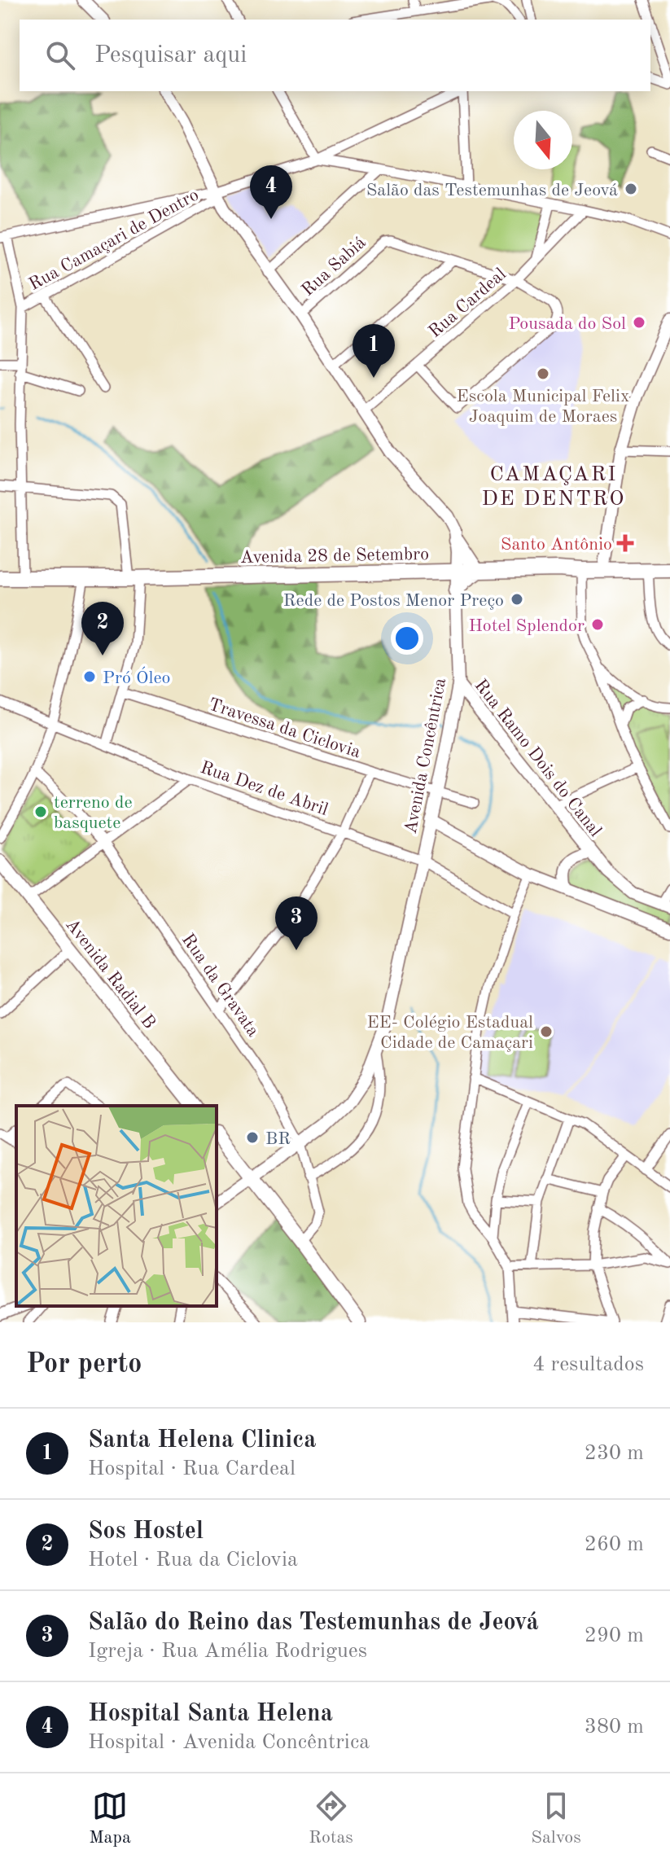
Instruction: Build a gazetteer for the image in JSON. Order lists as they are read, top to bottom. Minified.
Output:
{"streets":{"main road":["Avenida 28 de Setembro","Avenida Radial B"],"street":["Rua Camaçari de Dentro","Rua Sabiá","Rua Cardeal","Travessa da Ciclovia","Avenida Concêntrica","Rua Ramo Dois do Canal","Rua Dez de Abril","Rua da Gravata"]},"crossings":[["Rua Camaçari de Dentro","Avenida Concêntrica"],["Rua Sabiá","Avenida Concêntrica"],["Rua Cardeal","Avenida Concêntrica"],["Avenida 28 de Setembro","Avenida Concêntrica"],["Travessa da Ciclovia","Avenida Concêntrica"],["Avenida Concêntrica","Rua Ramo Dois do Canal"],["Avenida Concêntrica","Rua Dez de Abril"],["Avenida Concêntrica","Rua da Gravata"]],"districts":["CAMAÇARI DE DENTRO"],"places":{"other":["Salão das Testemunhas de Jeová","Pousada do Sol","Escola Municipal Felix Joaquim de Moraes","Rede de Postos Menor Preço","Hotel Splendor","Pró Óleo","terreno de basquete","EE- Colégio Estadual Cidade de Camaçari","BR"],"health":["Santo Antônio"]},"north":"bottom","page":{"search":"Pesquisar aqui","pins":["4","1","2","3"],"heading":["Por perto","4 resultados"],"list":[{"mark":"1","name":"Santa Helena Clinica","note":"Hospital · Rua Cardeal","value":"230 m"},{"mark":"2","name":"Sos Hostel","note":"Hotel · Rua da Ciclovia","value":"260 m"},{"mark":"3","name":"Salão do Reino das Testemunhas de Jeová","note":"Igreja · Rua Amélia Rodrigues","value":"290 m"},{"mark":"4","name":"Hospital Santa Helena","note":"Hospital · Avenida Concêntrica","value":"380 m"}],"nav":["Mapa","Rotas","Salvos"]}}
